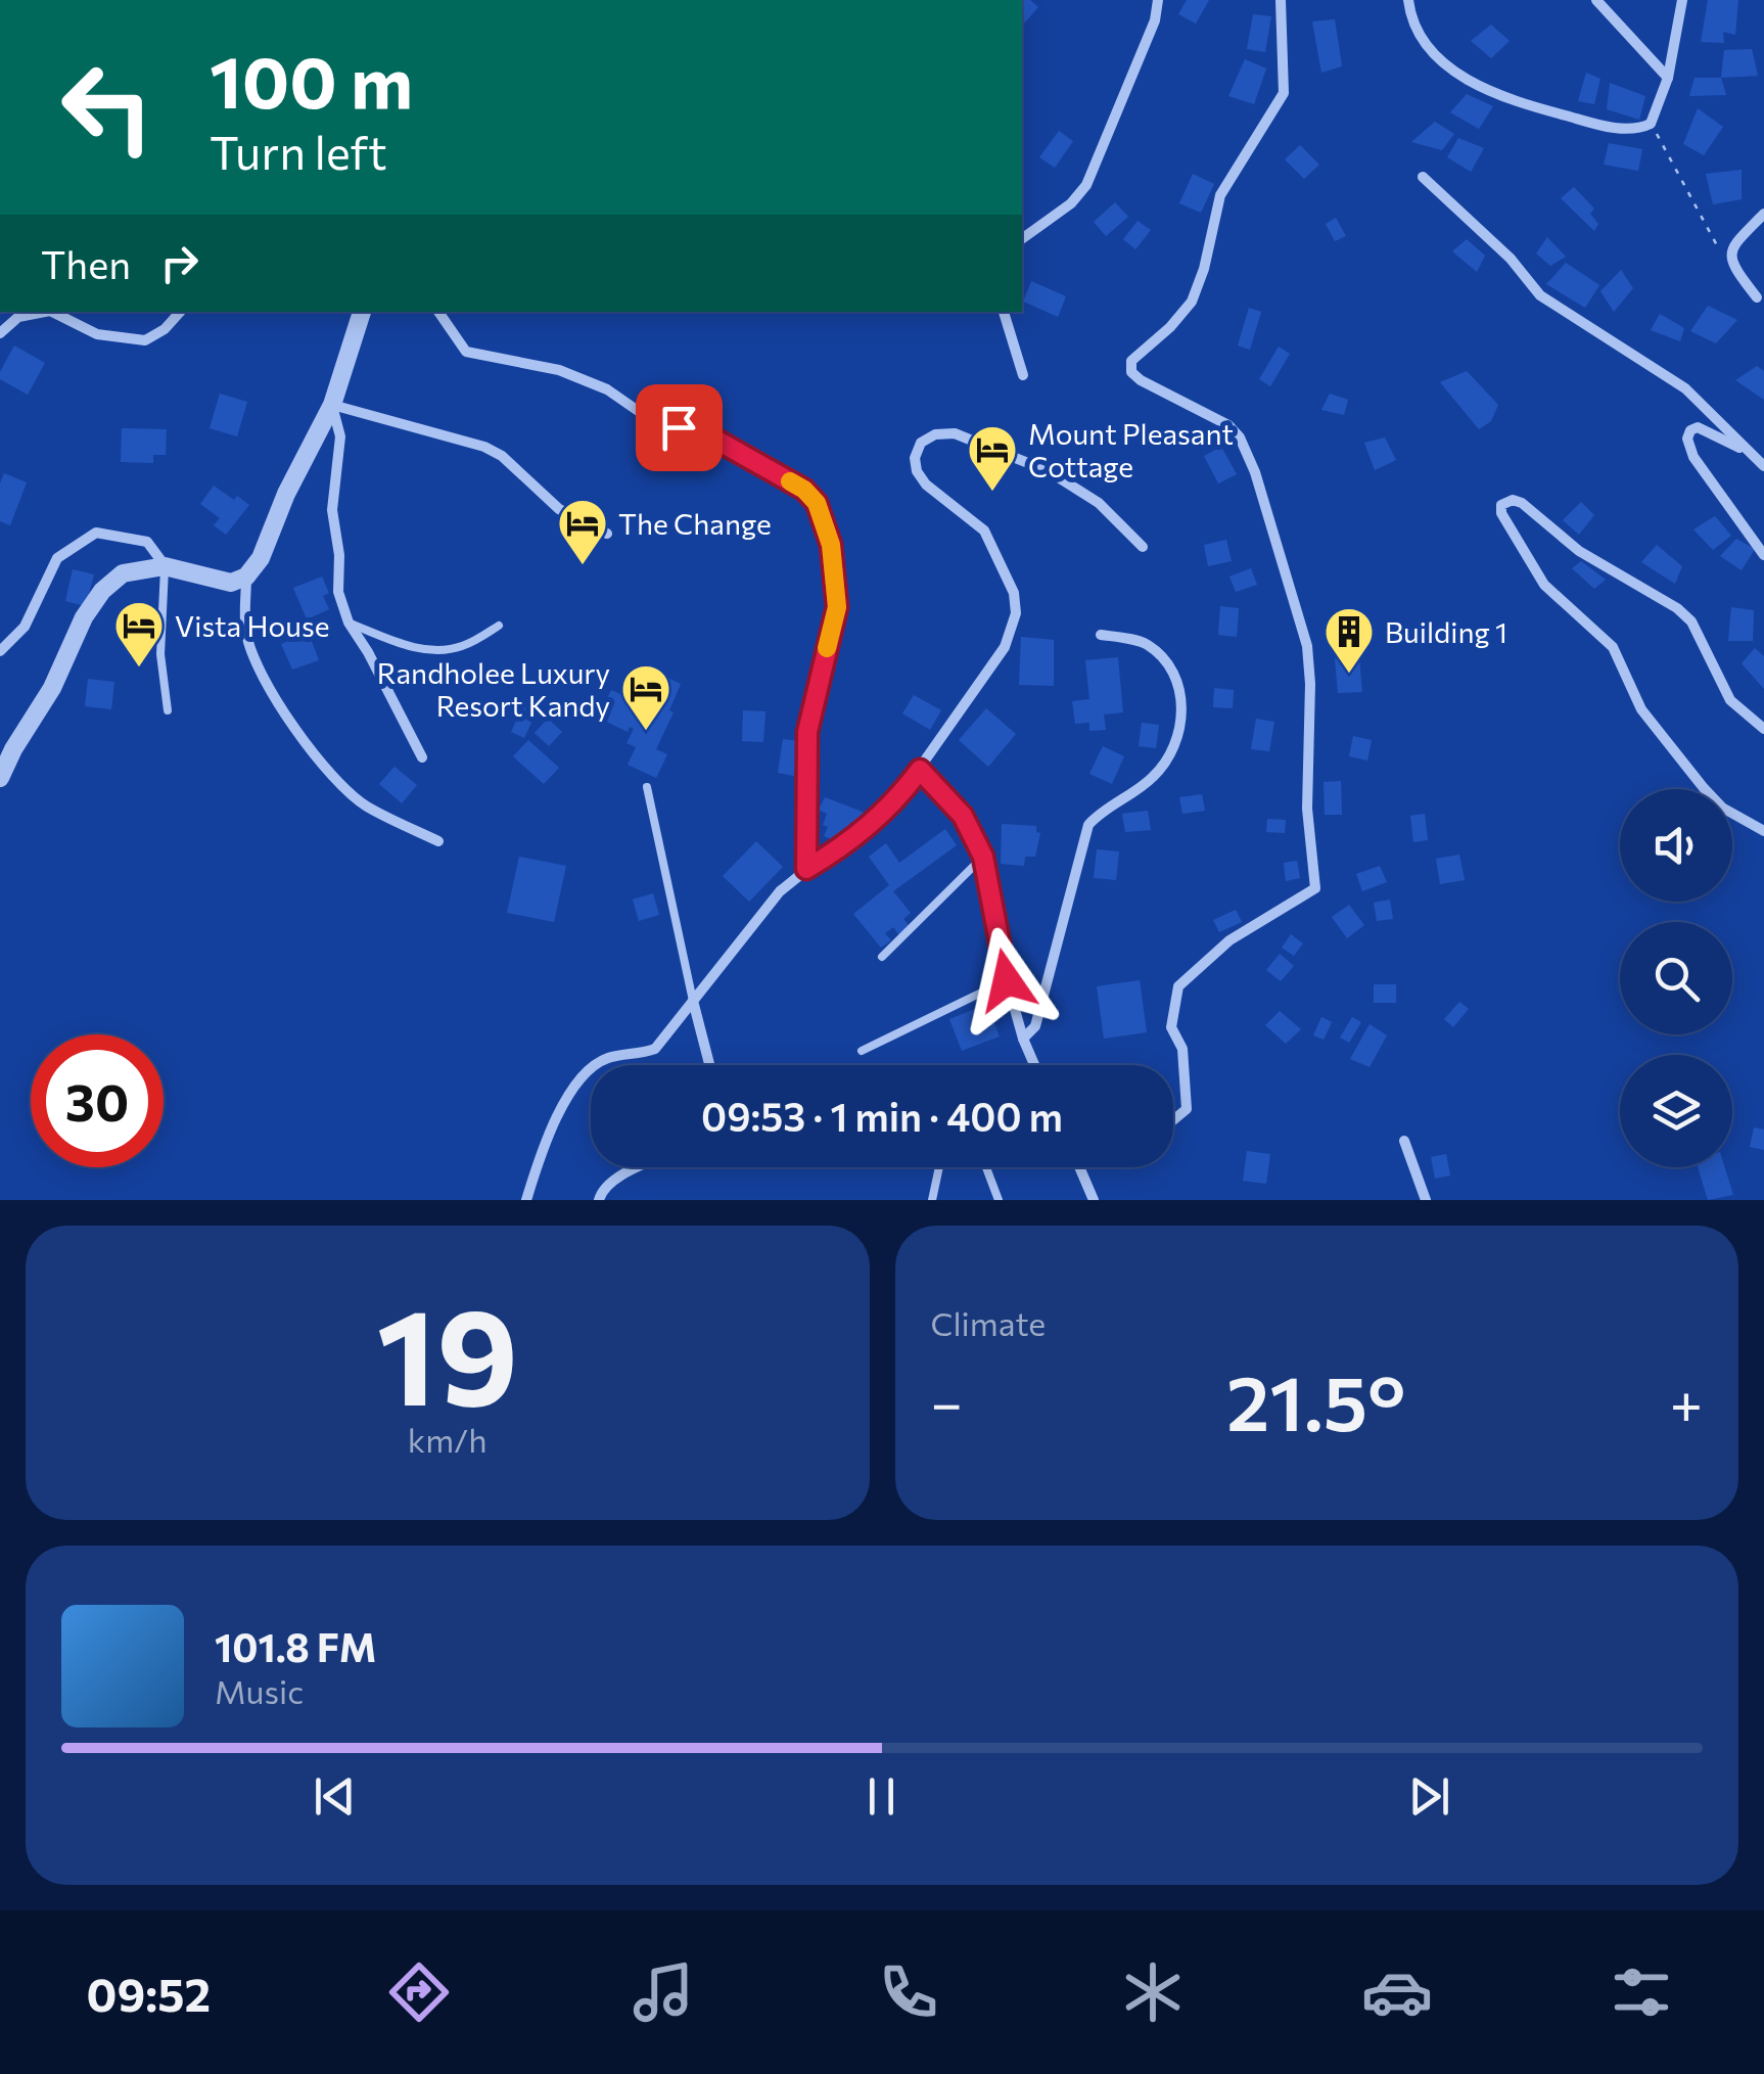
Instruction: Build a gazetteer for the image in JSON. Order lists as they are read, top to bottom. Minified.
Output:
{"places":{"hotel":["Mount Pleasant Cottage","The Change","Vista House","Randholee Luxury Resort Kandy"],"building":["Building 1"]},"page":{"turn":["100 m","Turn left"],"then":"Then","limit":"30","trip":"09:53 · 1 min · 400 m","tile":[["19","km/h"],"Climate"],"heat":["−","21.5°","+"],"song":["101.8 FM","Music"],"tabs":"09:52"}}
